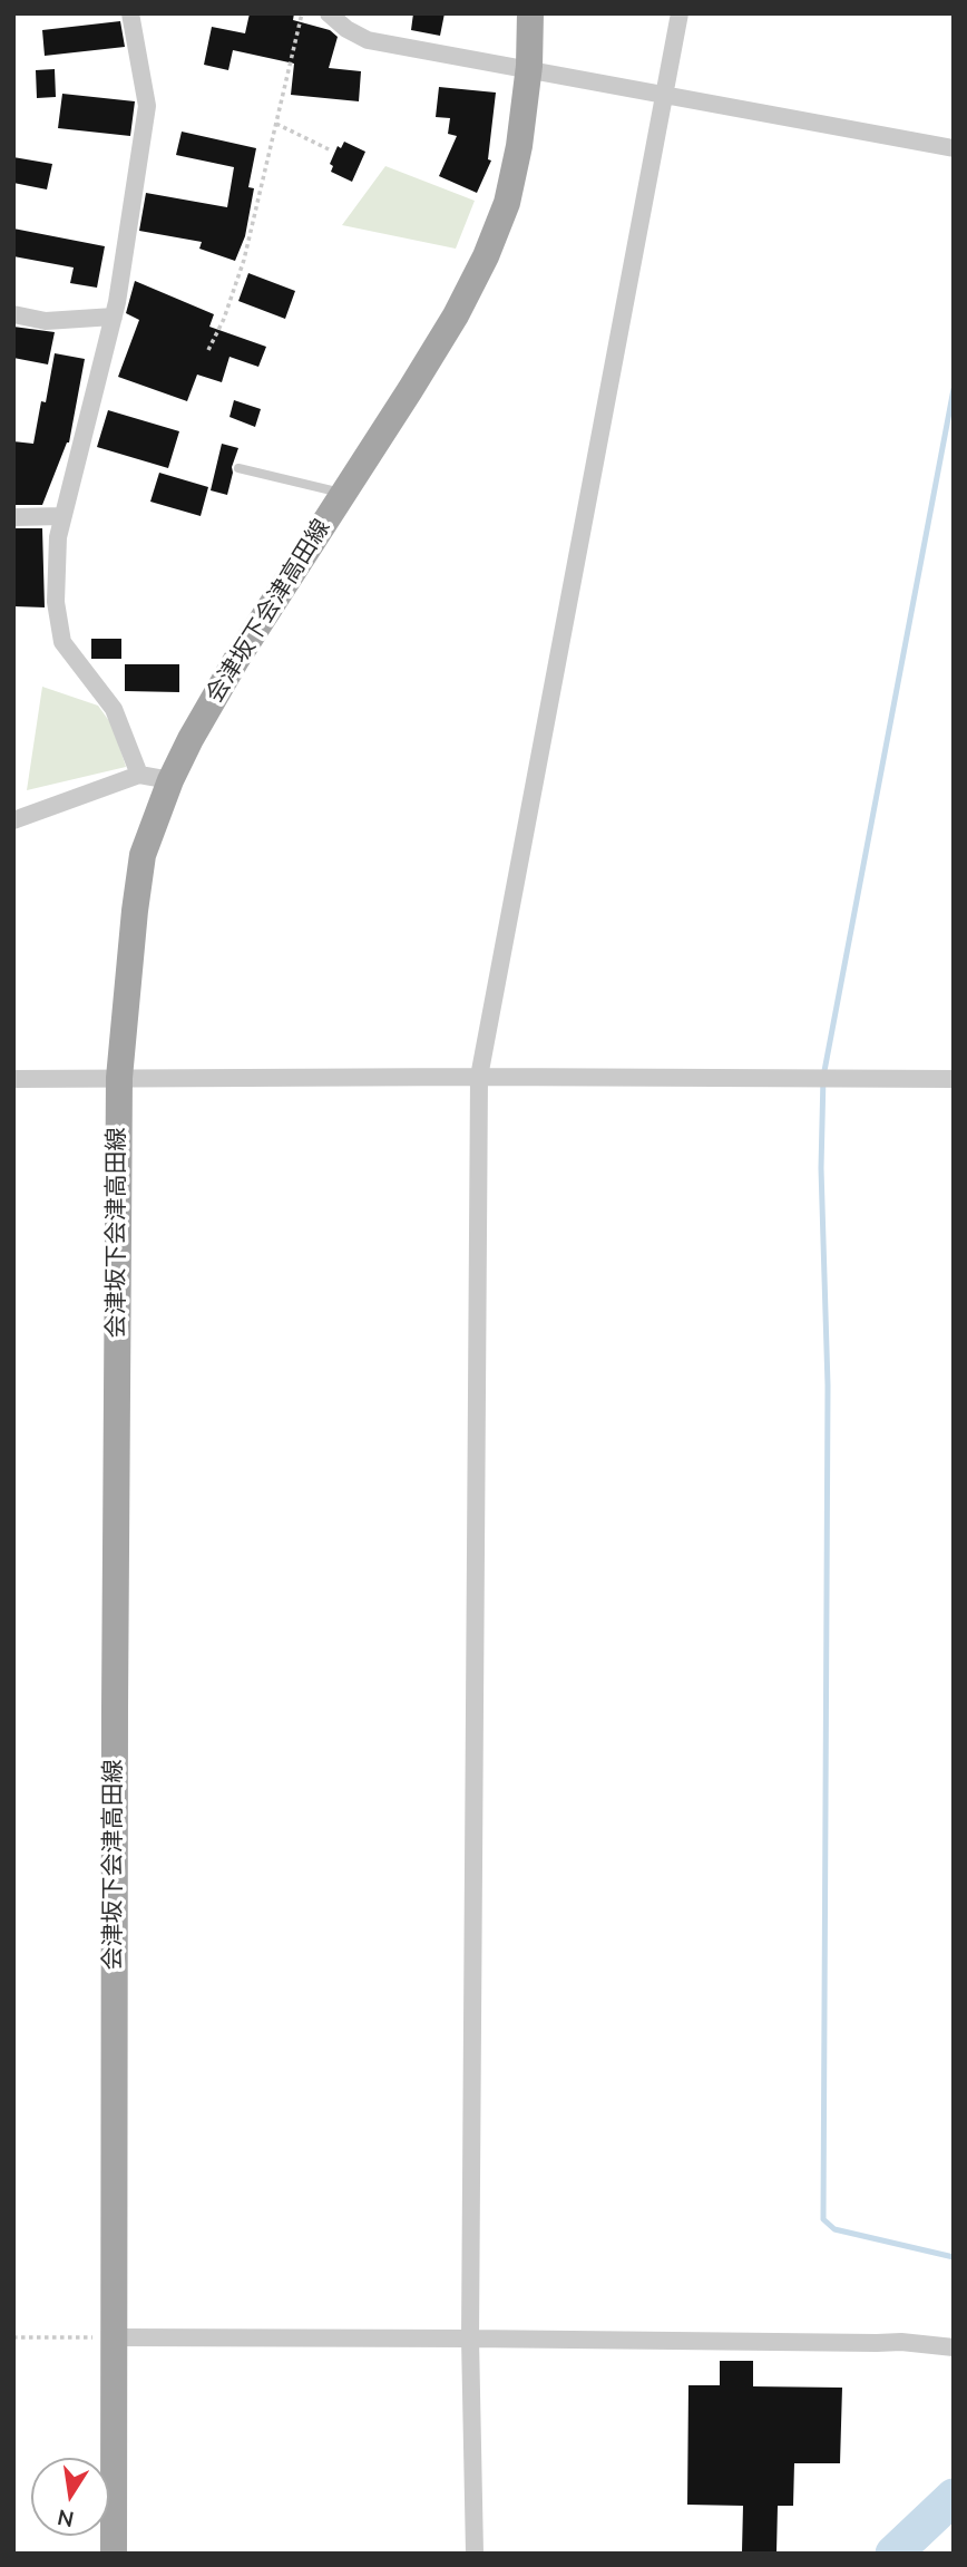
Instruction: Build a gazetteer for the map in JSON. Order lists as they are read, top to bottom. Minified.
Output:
{"streets":{"main road":["会津坂下会津高田線"]},"north":"bottom"}
